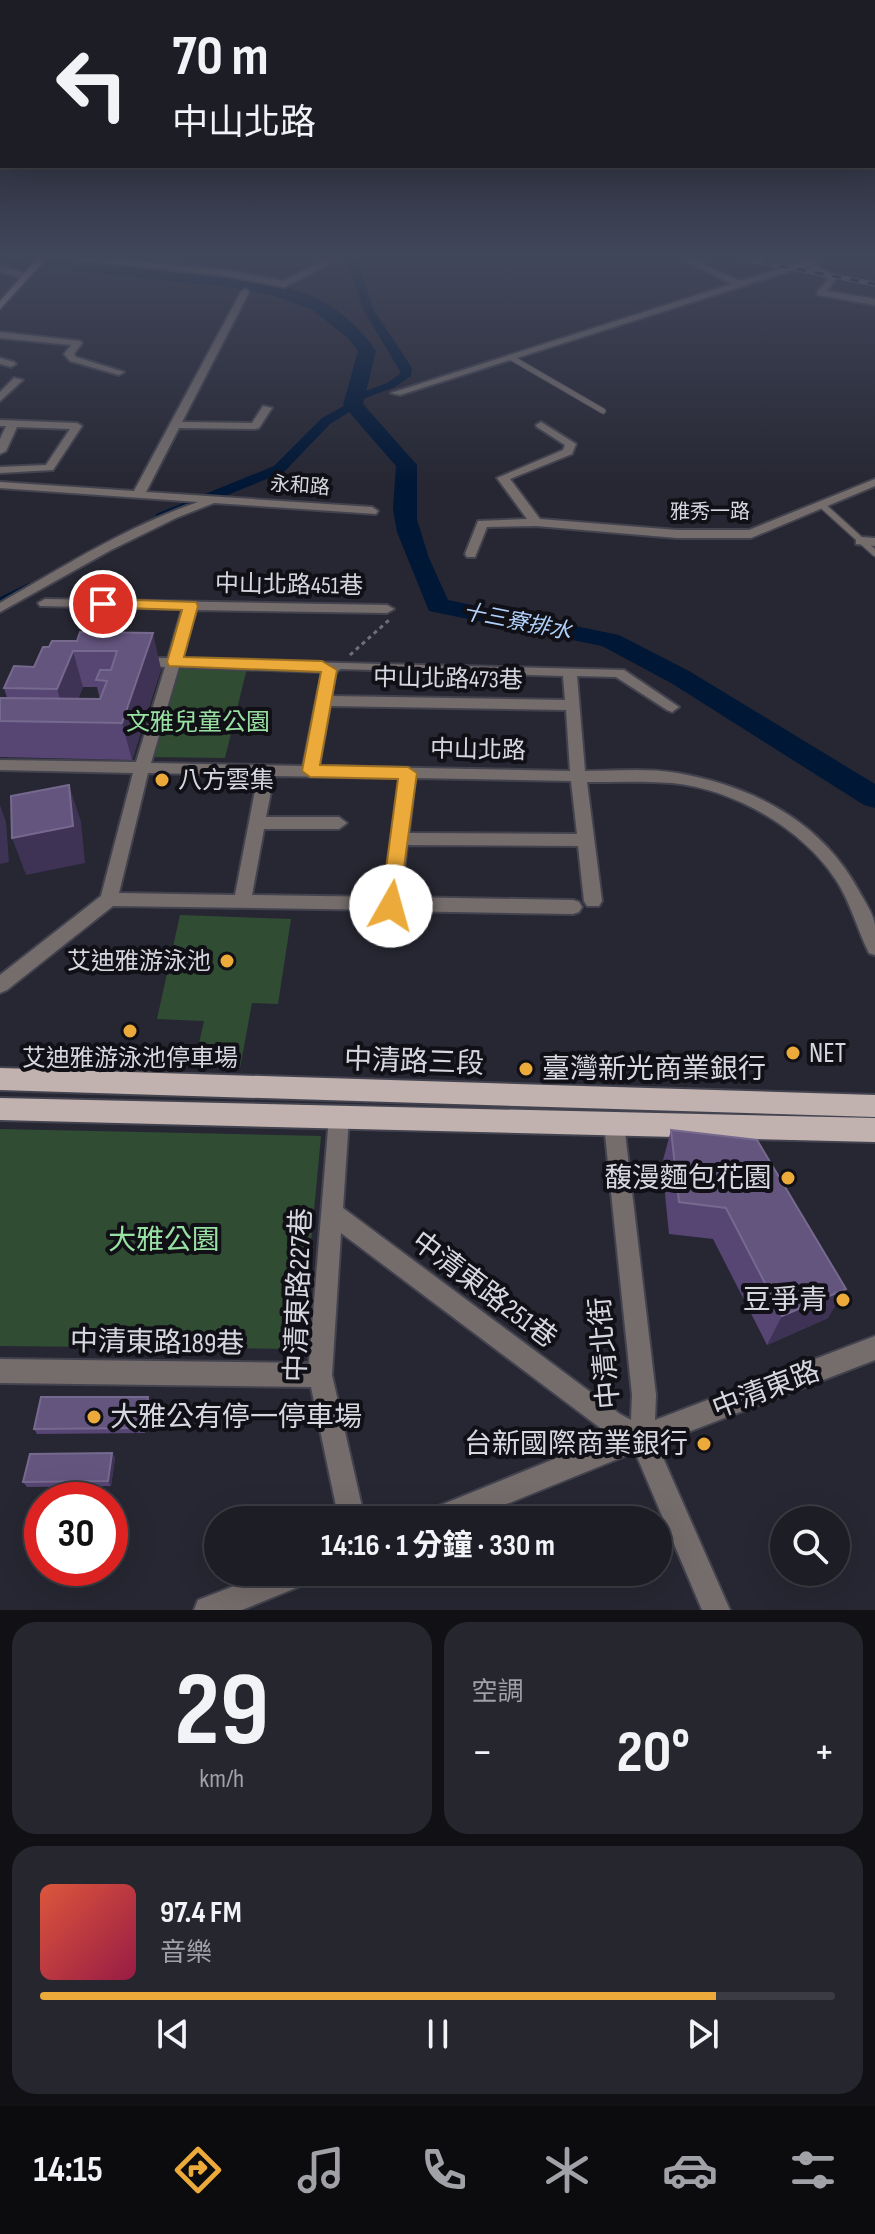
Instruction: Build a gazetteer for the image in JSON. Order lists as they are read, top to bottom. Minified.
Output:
{"streets":{"main road":["中清路三段"],"street":["永和路","雅秀一路","中山北路451巷","中山北路473巷","中山北路","中清東路251巷","中清東路227巷","中清東路189巷","中清北街","中清東路"]},"crossings":[["中山北路451巷","中山北路473巷"],["中山北路451巷","中山北路"],["中清東路251巷","中清東路227巷"],["中清東路251巷","中清北街"],["中清東路251巷","中清東路"],["中清東路227巷","中清東路189巷"],["中清北街","中清東路"]],"water":["十三寮排水"],"parks":["文雅兒童公園","大雅公園"],"places":["八方雲集","艾迪雅游泳池","艾迪雅游泳池停車場","NET","臺灣新光商業銀行","馥漫麵包花園","豆爭青","大雅公有停一停車場","台新國際商業銀行"],"page":{"turn":["70 m","中山北路"],"limit":"30","trip":"14:16 · 1 分鐘 · 330 m","tile":[["29","km/h"],"空調"],"heat":["−","20°","+"],"song":["97.4 FM","音樂"],"tabs":"14:15"}}
